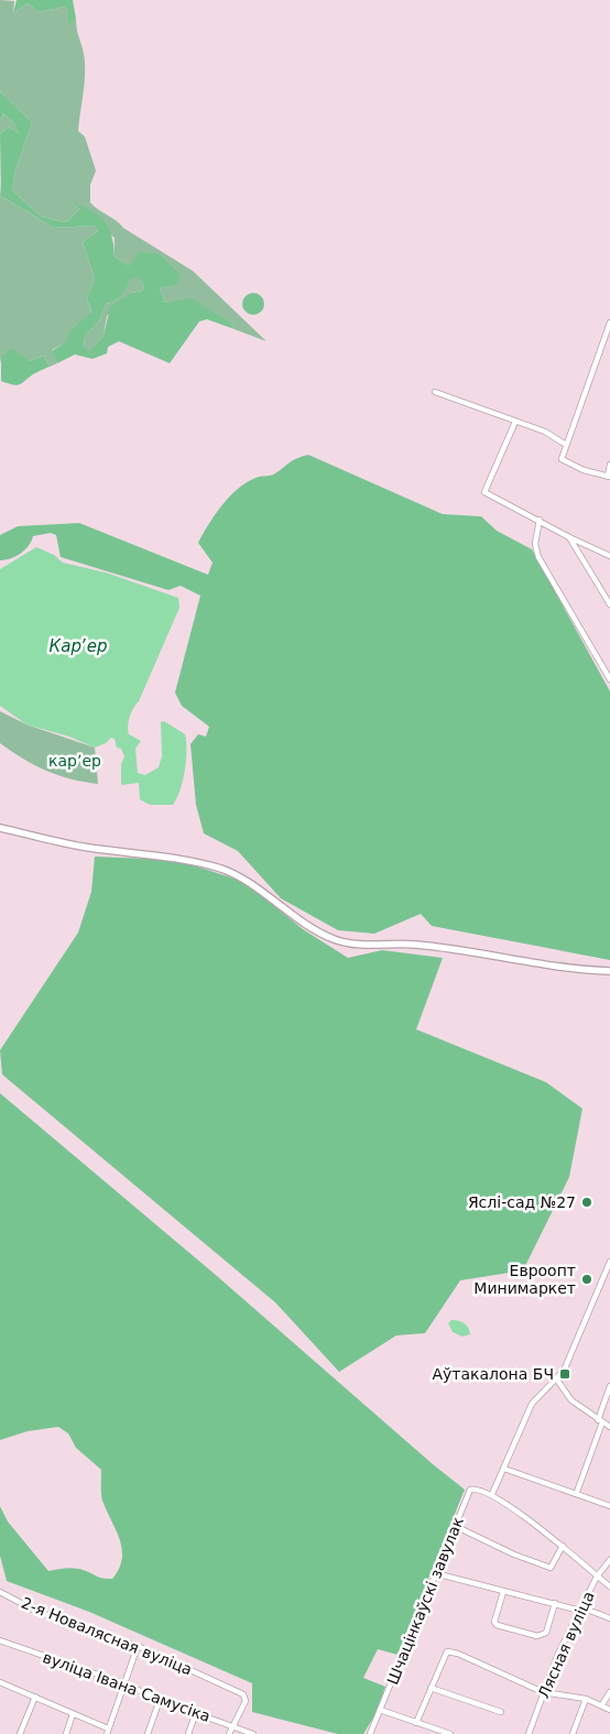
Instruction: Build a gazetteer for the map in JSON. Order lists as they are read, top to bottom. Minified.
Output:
{"streets":{"street":["Шчацінкаўскі завулак","2-я Новалясная вуліца","Лясная вуліца","вуліца Івана Самусіка"]},"crossings":[["2-я Новалясная вуліца","вуліца Івана Самусіка"]],"water":["Карʼер"],"parks":["карʼер"],"places":{"other":["Яслі-сад №27","Евроопт Минимаркет"],"transit":["Аўтакалона БЧ"]}}
